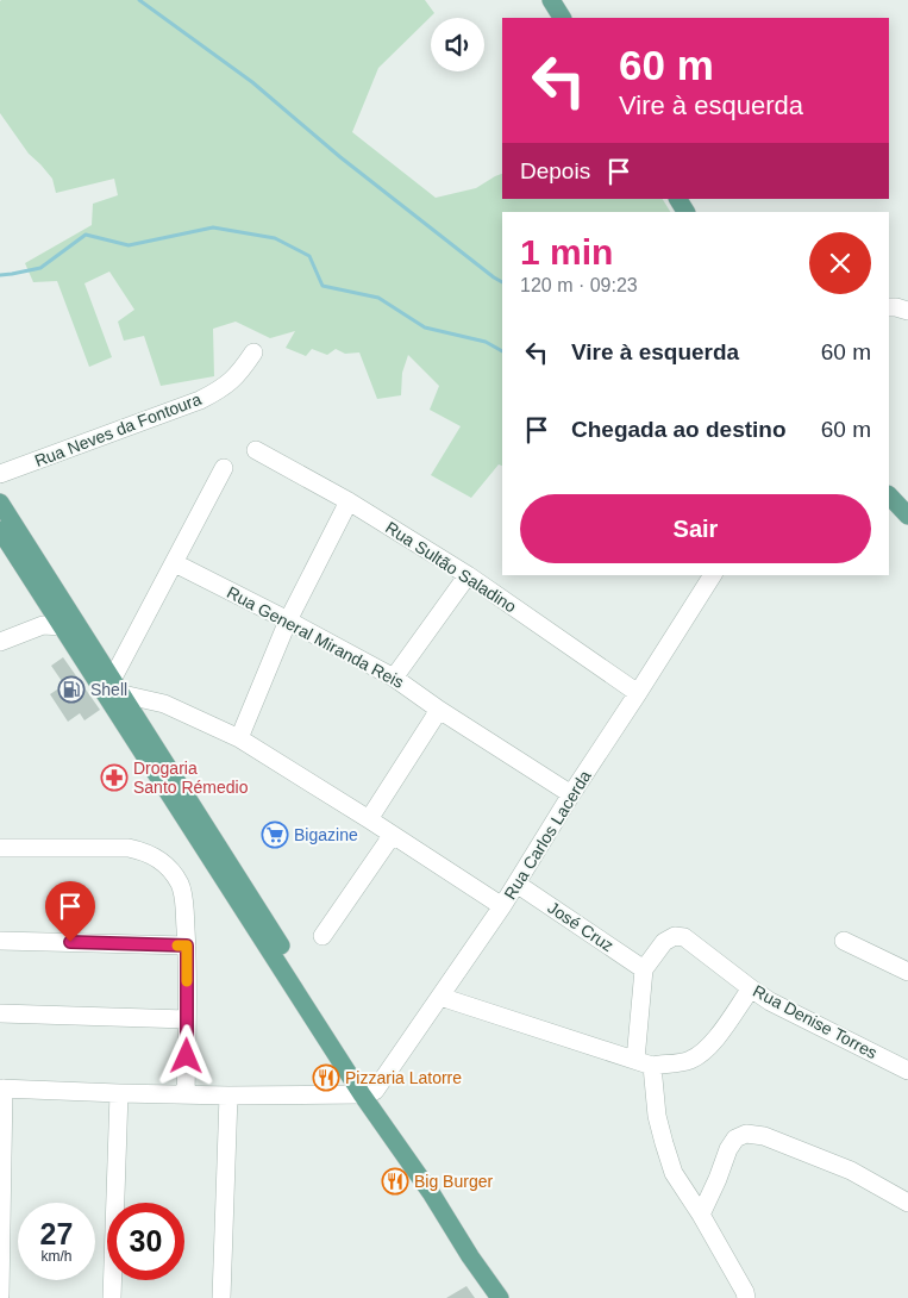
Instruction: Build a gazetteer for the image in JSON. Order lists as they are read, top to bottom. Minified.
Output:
{"streets":{"street":["Rua Neves da Fontoura","Rua Sultão Saladino","Rua General Miranda Reis","Rua Carlos Lacerda","José Cruz","Rua Denise Torres"]},"crossings":[["Rua Sultão Saladino","Rua Carlos Lacerda"],["Rua General Miranda Reis","Rua Carlos Lacerda"],["Rua Carlos Lacerda","José Cruz"],["José Cruz","Rua Denise Torres"]],"places":{"fuel station":["Shell"],"pharmacy":["Drogaria Santo Rémedio"],"supermarket":["Bigazine"],"restaurant":["Pizzaria Latorre","Big Burger"]},"page":{"turn":["60 m","Vire à esquerda"],"then":"Depois","heading":["1 min","120 m · 09:23"],"list":[{"name":"Vire à esquerda","value":"60 m"},{"name":"Chegada ao destino","value":"60 m"}],"buttons":"Sair","speed":"27 km/h","limit":"30"}}
